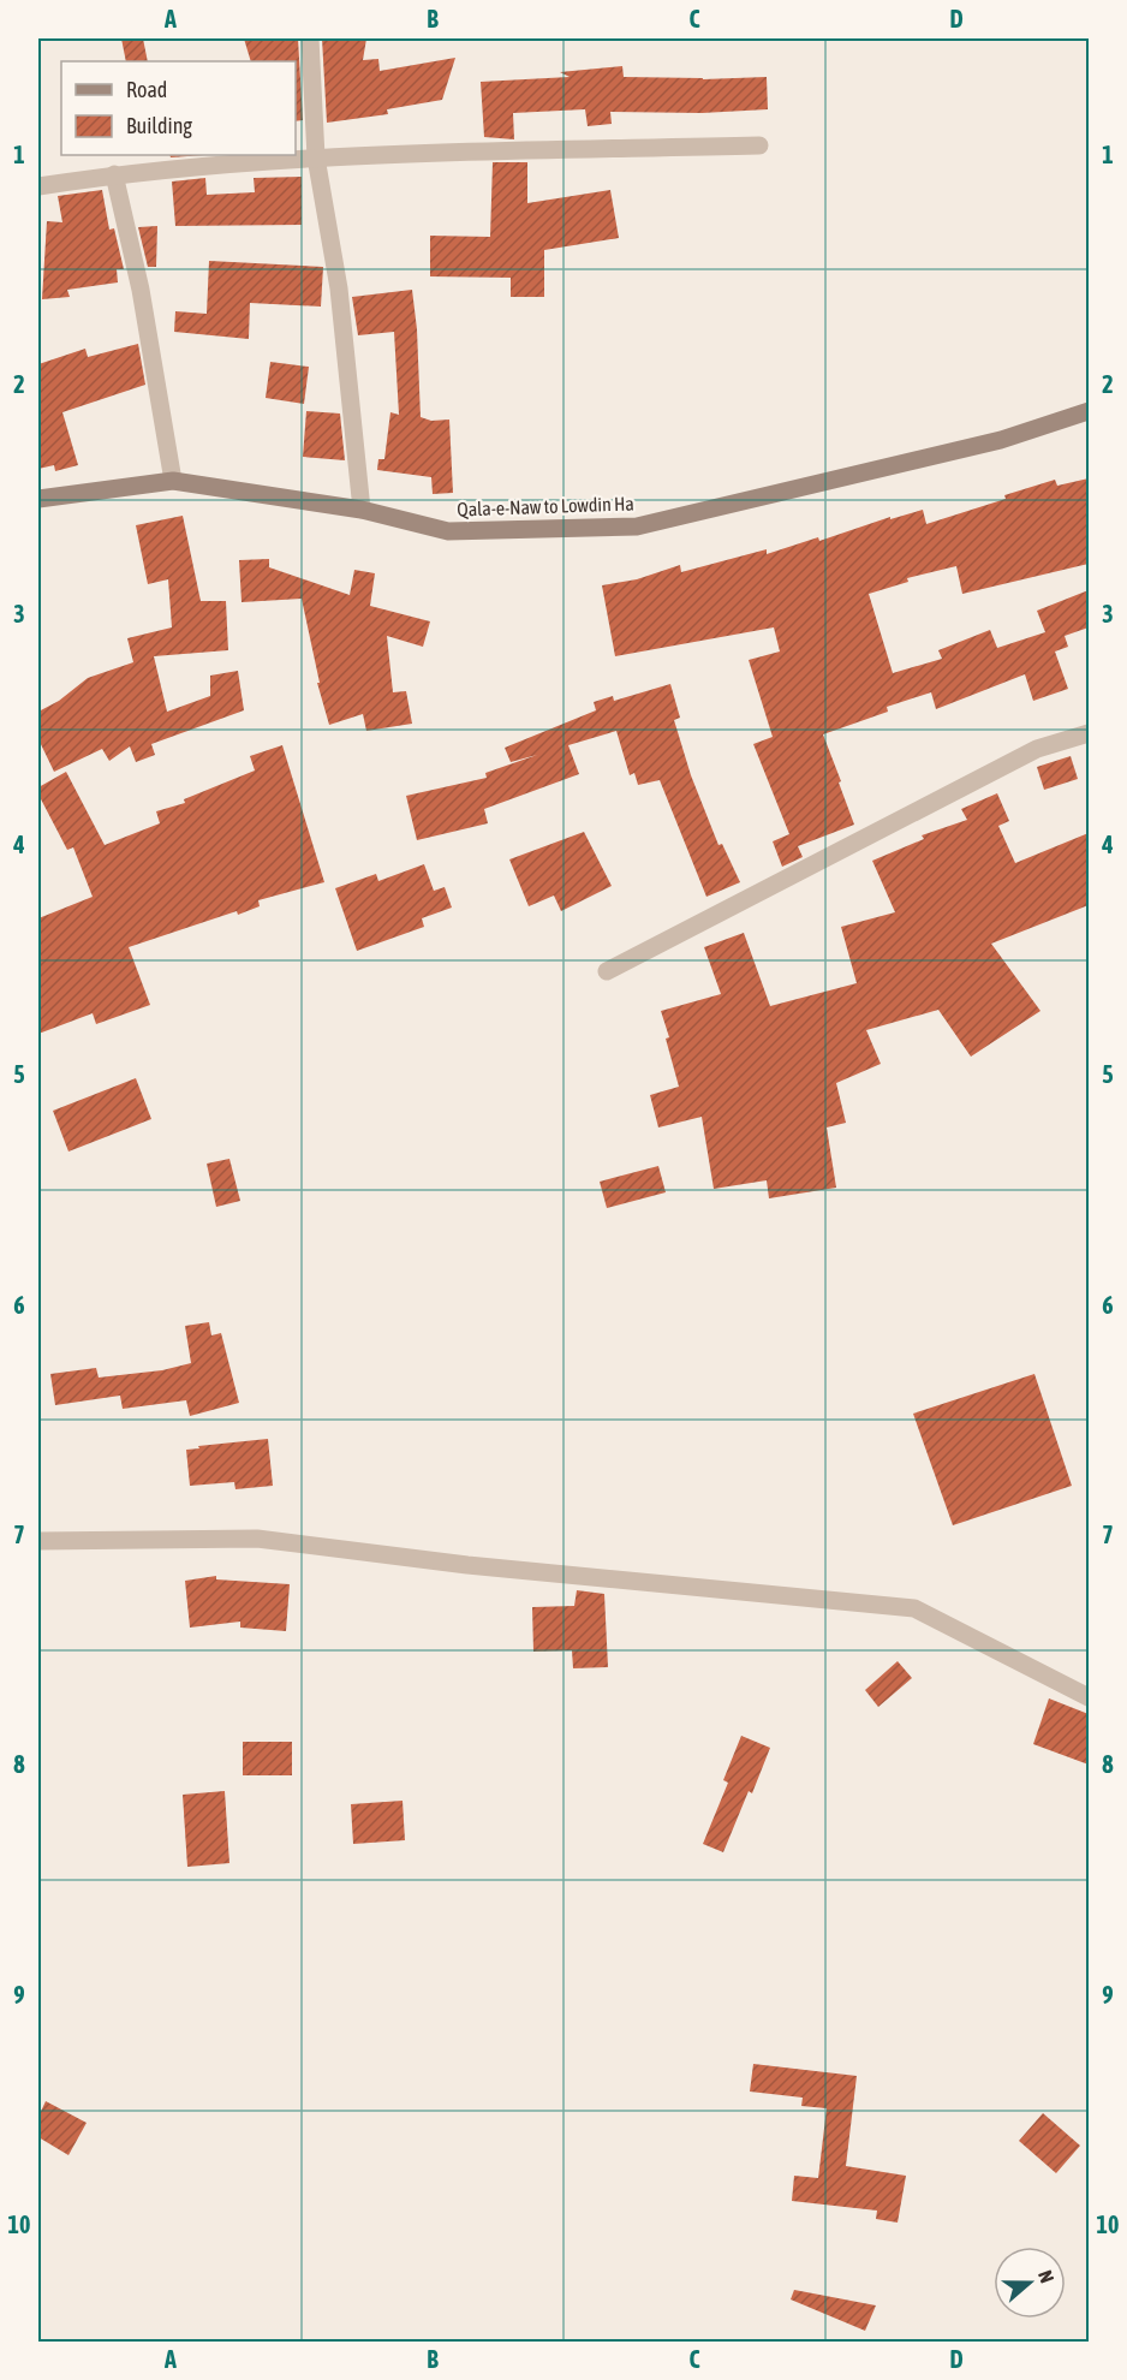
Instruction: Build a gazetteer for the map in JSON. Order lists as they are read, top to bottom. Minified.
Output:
{"streets":{"main road":["Qala-e-Naw to Lowdin Ha"]},"legend":["Road","Building"],"north":"right","grid":{"columns":["A","B","C","D"],"rows":["1","2","3","4","5","6","7","8","9","10"]}}
